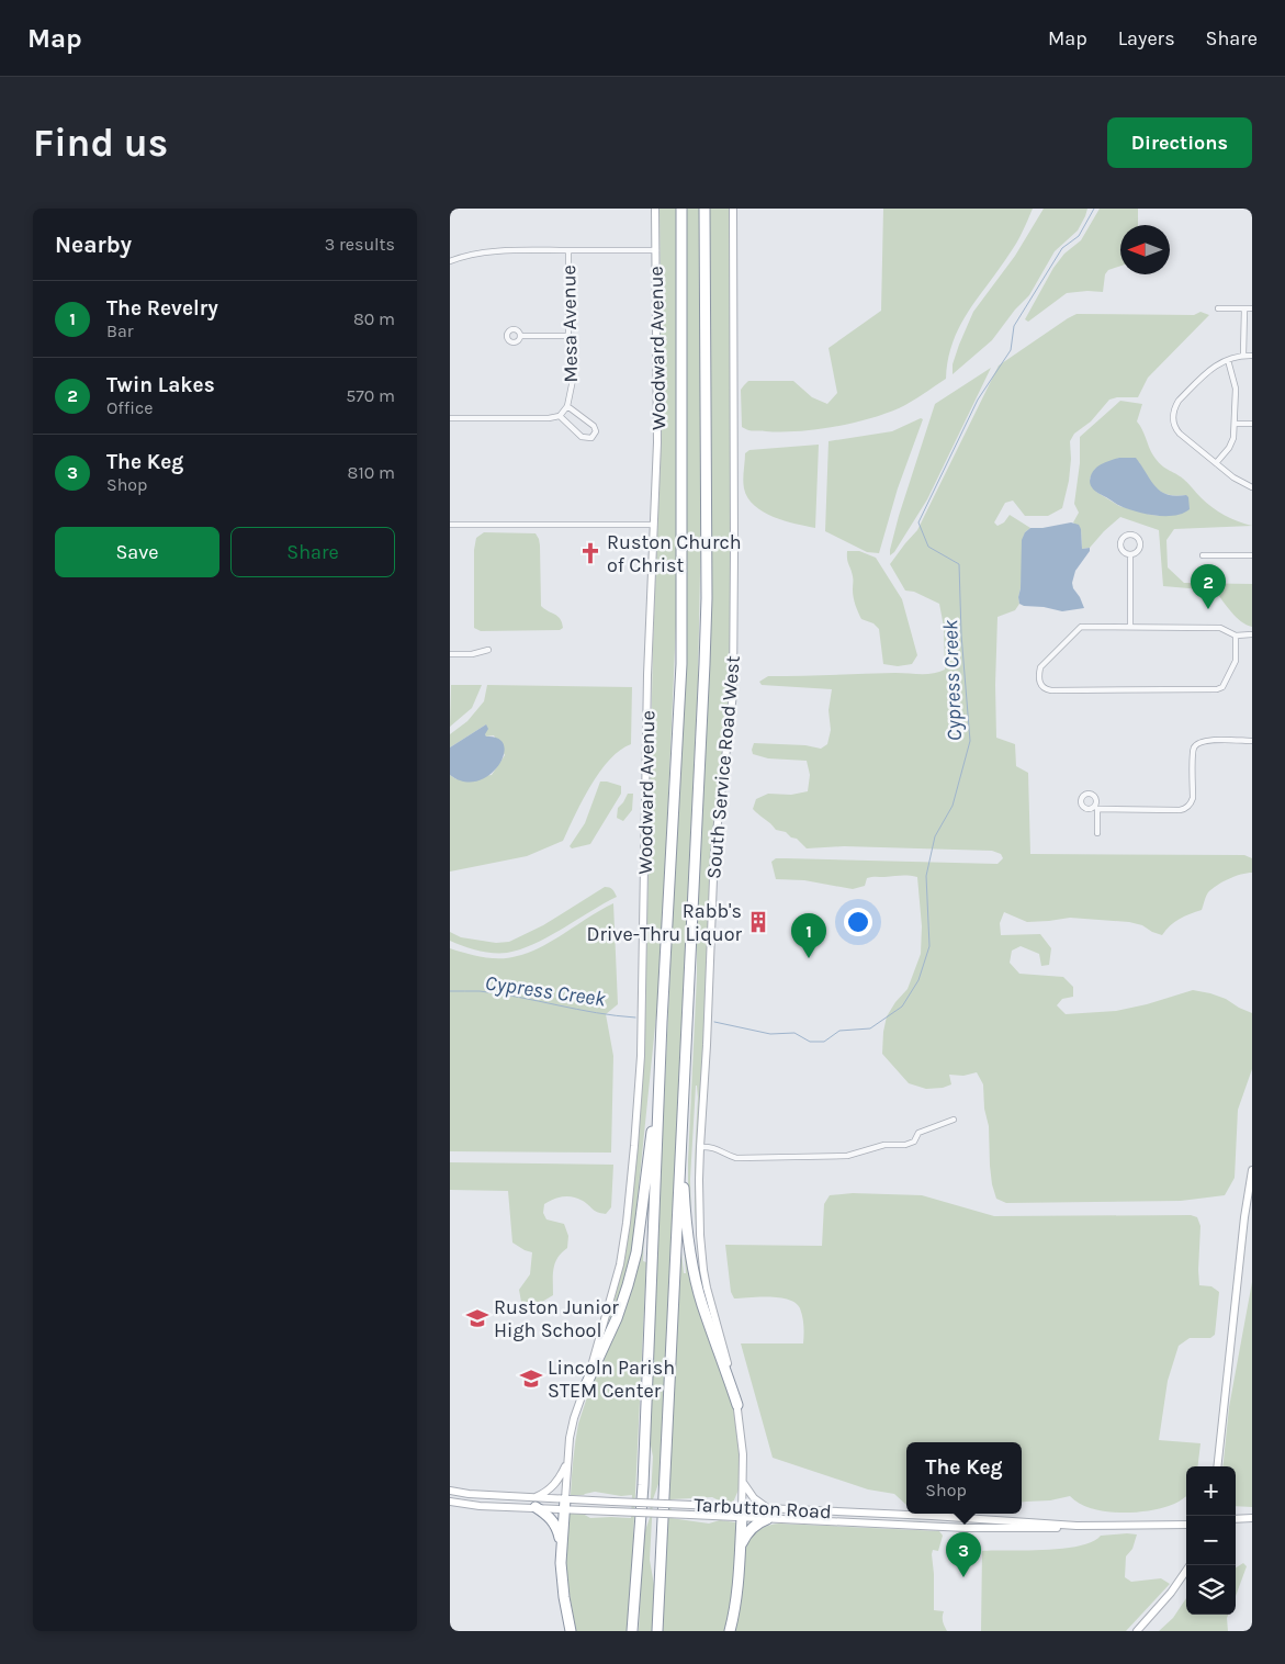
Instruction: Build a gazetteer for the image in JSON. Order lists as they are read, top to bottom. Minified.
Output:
{"streets":{"main road":["Woodward Avenue","South Service Road West","Tarbutton Road"],"street":["Mesa Avenue"]},"crossings":[["Woodward Avenue","Tarbutton Road"],["South Service Road West","Tarbutton Road"]],"water":["Cypress Creek"],"places":{"church":["Ruston Church of Christ"],"building":["Rabb's Drive-Thru Liquor"],"school or university":["Ruston Junior High School","Lincoln Parish STEM Center"]},"north":"left","page":{"header":"Map","nav":["Map","Layers","Share"],"buttons":["Directions",["Save","Share"]],"title":"Find us","heading":["Nearby","3 results"],"list":[{"mark":"1","name":"The Revelry","note":"Bar","value":"80 m"},{"mark":"2","name":"Twin Lakes","note":"Office","value":"570 m"},{"mark":"3","name":"The Keg","note":"Shop","value":"810 m"}],"pins":["2","1","3"],"popup":["The Keg","Shop"],"map_buttons":["+","−"]}}
